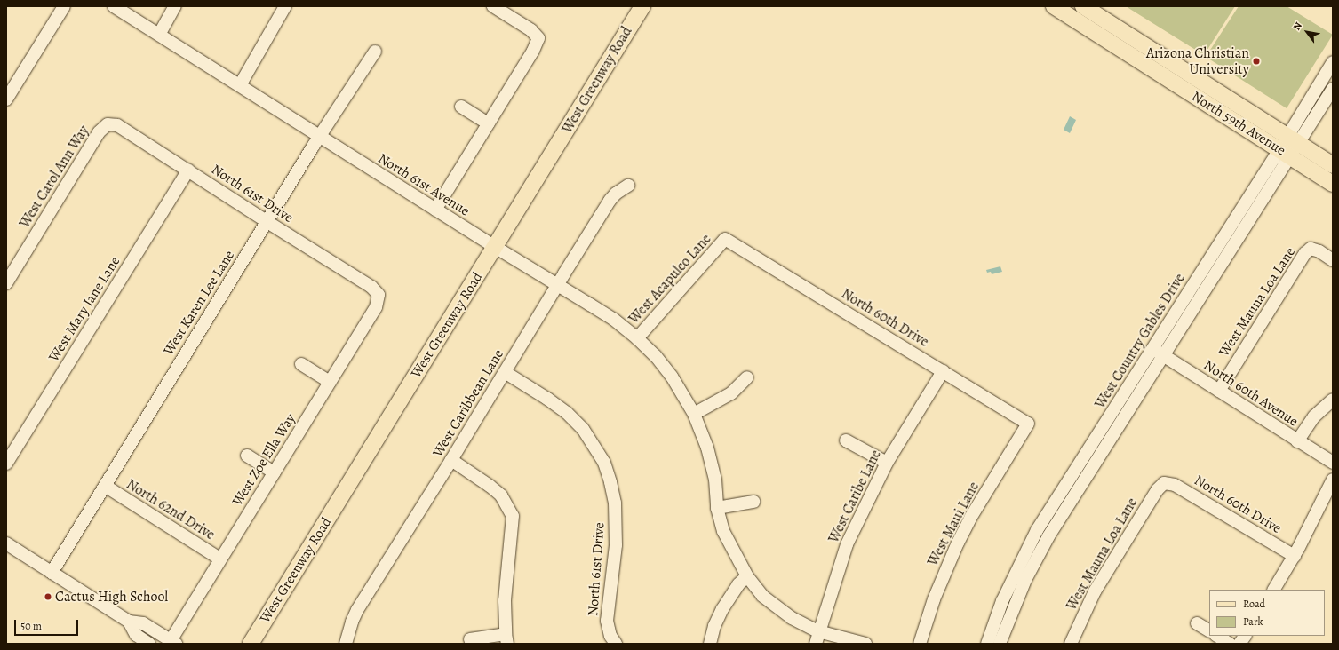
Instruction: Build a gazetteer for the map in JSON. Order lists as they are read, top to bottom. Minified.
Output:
{"streets":{"main road":["West Greenway Road","North 59th Avenue"],"street":["West Carol Ann Way","North 61st Avenue","North 61st Drive","West Acapulco Lane","West Mauna Loa Lane","West Karen Lee Lane","West Mary Jane Lane","North 60th Drive","West Country Gables Drive","North 60th Avenue","West Caribbean Lane","West Zoe Ella Way","West Caribe Lane","North 62nd Drive","West Maui Lane"]},"crossings":[["West Greenway Road","North 61st Avenue"],["North 59th Avenue","West Country Gables Drive"],["West Carol Ann Way","North 61st Drive"],["North 61st Avenue","West Acapulco Lane"],["North 61st Avenue","West Karen Lee Lane"],["North 61st Avenue","West Caribbean Lane"],["North 61st Avenue","West Caribe Lane"],["North 61st Drive","West Karen Lee Lane"],["North 61st Drive","West Mary Jane Lane"],["North 61st Drive","West Caribbean Lane"],["North 61st Drive","West Zoe Ella Way"],["West Acapulco Lane","North 60th Drive"],["West Mauna Loa Lane","North 60th Drive"],["West Mauna Loa Lane","North 60th Avenue"],["West Karen Lee Lane","North 62nd Drive"],["North 60th Drive","West Caribe Lane"],["North 60th Drive","West Maui Lane"],["West Country Gables Drive","North 60th Avenue"],["West Zoe Ella Way","North 62nd Drive"]],"places":["Arizona Christian University","Cactus High School"],"legend":["Road","Park"],"scale_bar":"50 m","north":"top left"}
